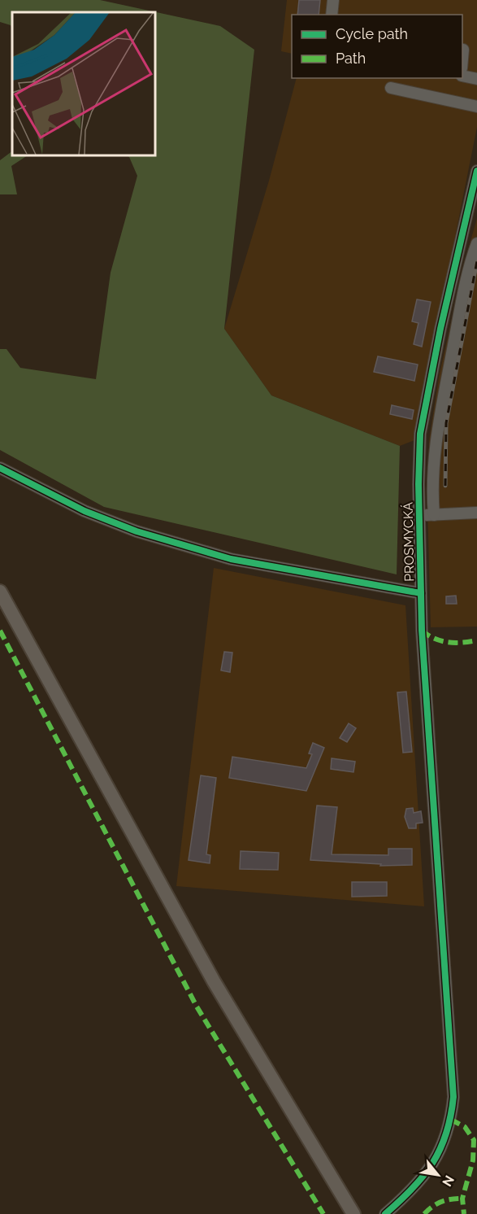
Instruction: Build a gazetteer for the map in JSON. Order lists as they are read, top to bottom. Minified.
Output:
{"streets":{"street":["PROSMYCKÁ"]},"legend":["Cycle path","Path"],"north":"bottom right"}
